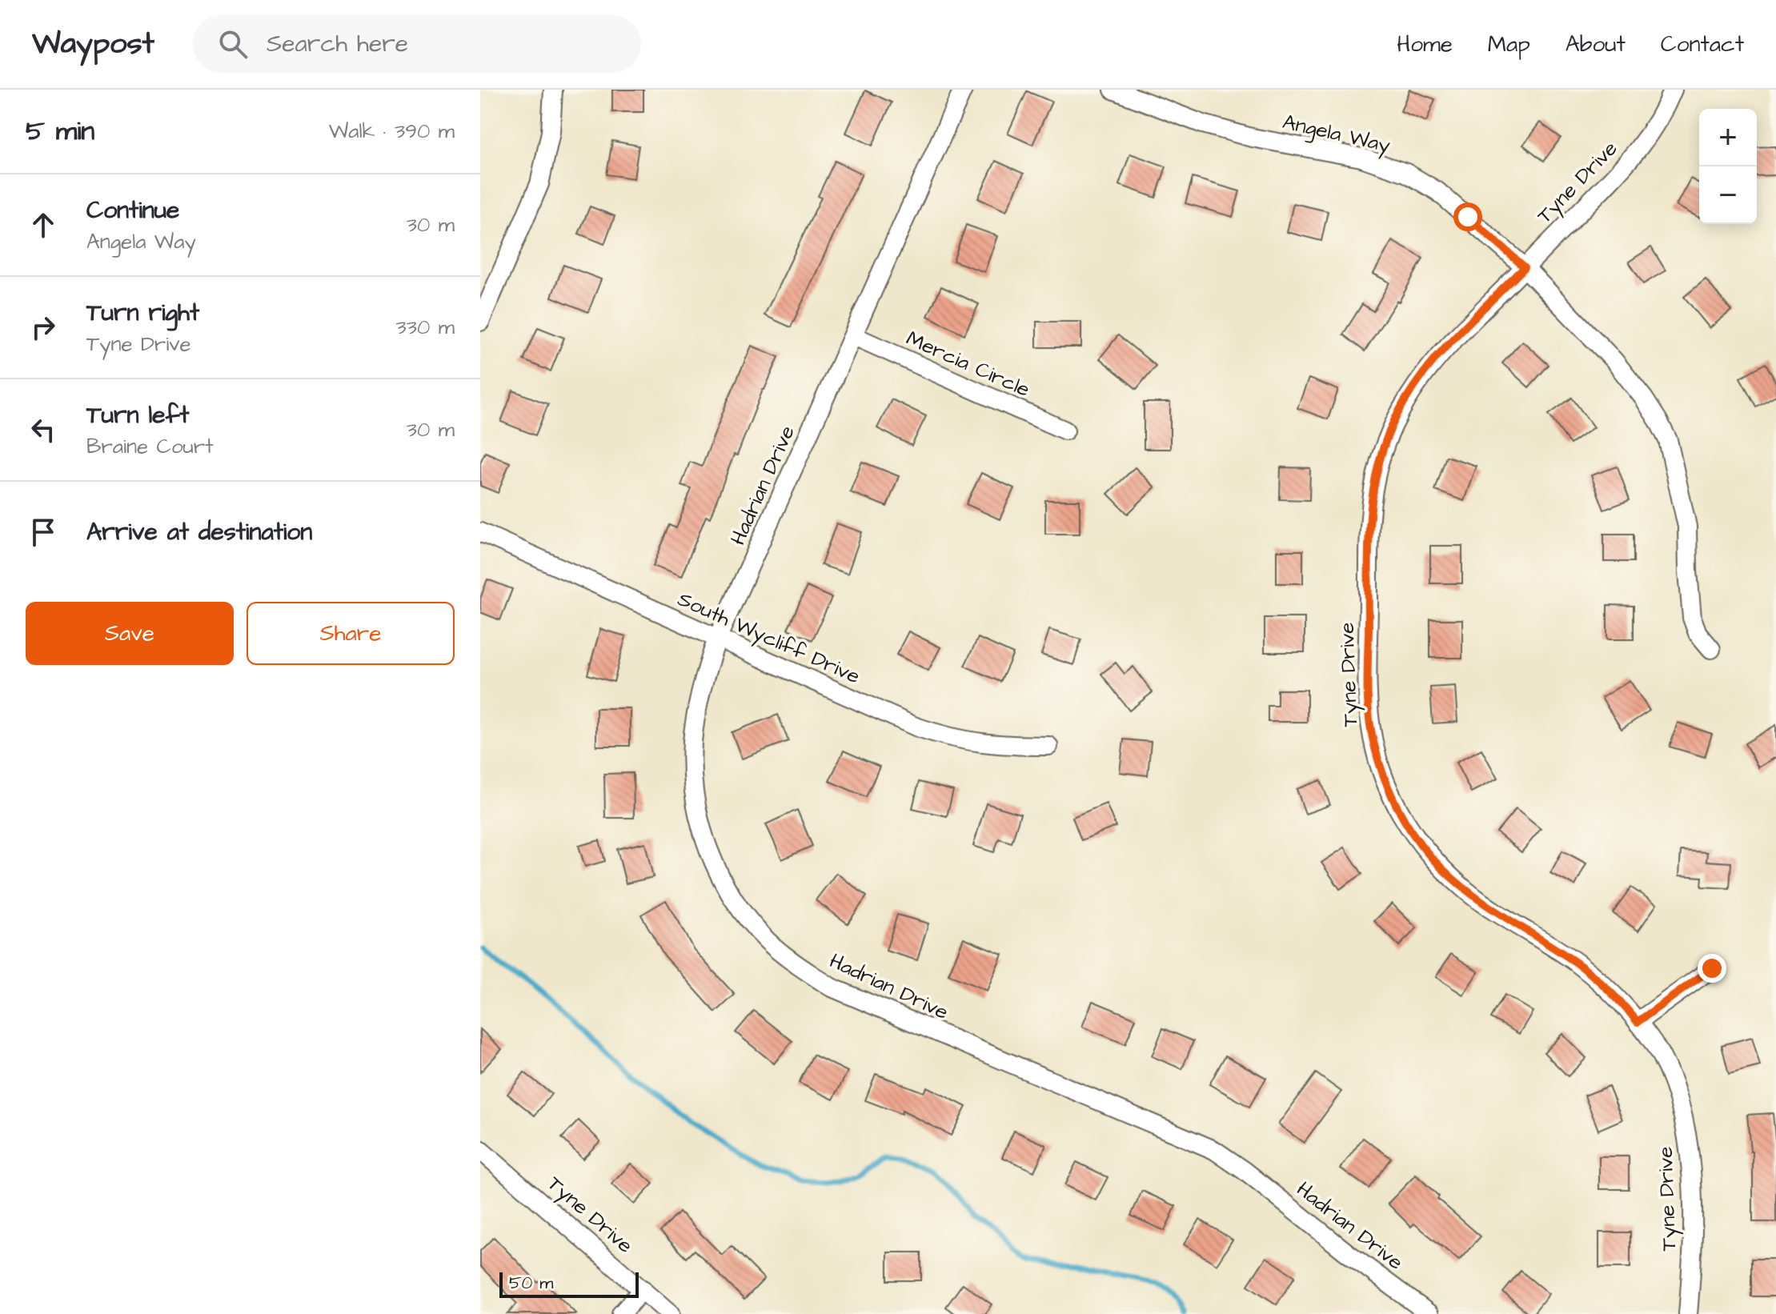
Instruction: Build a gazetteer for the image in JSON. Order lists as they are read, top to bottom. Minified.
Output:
{"streets":{"street":["Angela Way","Tyne Drive","Mercia Circle","Hadrian Drive","South Wycliff Drive"]},"crossings":[["Angela Way","Tyne Drive"],["Mercia Circle","Hadrian Drive"],["Hadrian Drive","South Wycliff Drive"]],"scale_bar":"50 m","page":{"header":"Waypost","search":"Search here","nav":["Home","Map","About","Contact"],"heading":["5 min","Walk · 390 m"],"map_buttons":["+","−"],"list":[["Continue","Angela Way","30 m"],["Turn right","Tyne Drive","330 m"],["Turn left","Braine Court","30 m"],"Arrive at destination"],"buttons":["Save","Share"],"scale":"50 m"}}
